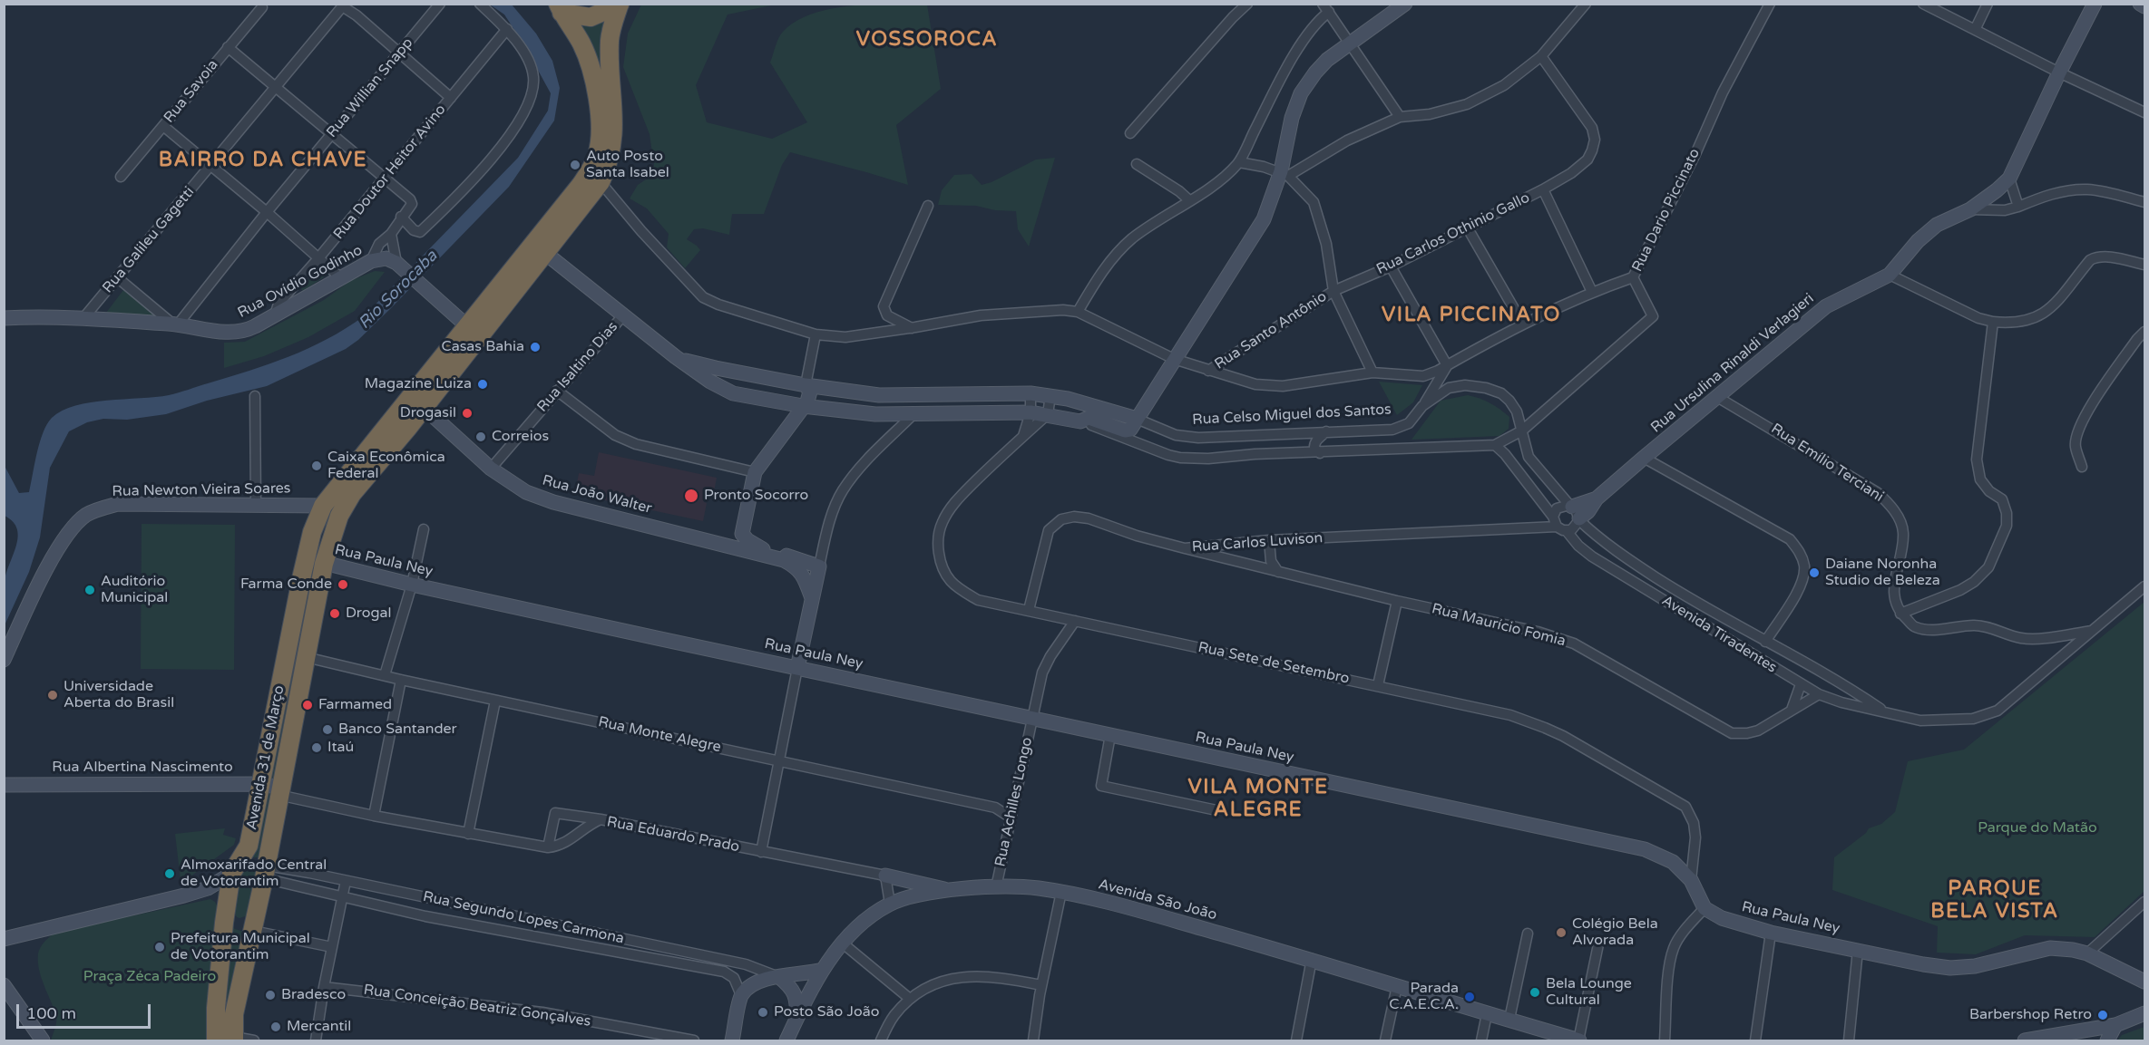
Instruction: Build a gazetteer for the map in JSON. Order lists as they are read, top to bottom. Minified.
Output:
{"streets":{"highway":["Avenida 31 de Março"],"main road":["Rua Ovídio Godinho","Rua Ursulina Rinaldi Verlagieri","Rua Celso Miguel dos Santos","Rua Newton Vieira Soares","Rua João Walter","Rua Paula Ney","Rua Albertina Nascimento","Avenida São João"],"street":["Rua Willian Snapp","Rua Savoia","Rua Doutor Heitor Avino","Rua Dario Piccinato","Rua Carlos Othinio Gallo","Rua Galileu Gagetti","Rua Santo Antônio","Rua Isaltino Dias","Rua Emílio Terciani","Rua Carlos Luvison","Rua Maurício Fomia","Avenida Tiradentes","Rua Sete de Setembro","Rua Monte Alegre","Rua Achilles Longo","Rua Eduardo Prado","Rua Segundo Lopes Carmona","Rua Conceição Beatriz Gonçalves"]},"crossings":[["Rua Willian Snapp","Rua Ovídio Godinho"],["Rua Doutor Heitor Avino","Rua Ovídio Godinho"],["Rua Dario Piccinato","Rua Santo Antônio"],["Rua Carlos Othinio Gallo","Rua Santo Antônio"],["Rua Galileu Gagetti","Rua Ovídio Godinho"],["Rua Ursulina Rinaldi Verlagieri","Rua Emílio Terciani"],["Rua Ursulina Rinaldi Verlagieri","Rua Carlos Luvison"],["Rua Ursulina Rinaldi Verlagieri","Avenida Tiradentes"],["Rua Isaltino Dias","Rua Celso Miguel dos Santos"],["Rua Isaltino Dias","Rua João Walter"],["Rua Celso Miguel dos Santos","Avenida Tiradentes"],["Rua Celso Miguel dos Santos","Rua Sete de Setembro"],["Rua Newton Vieira Soares","Avenida 31 de Março"],["Rua João Walter","Avenida 31 de Março"],["Rua Carlos Luvison","Rua Maurício Fomia"],["Rua Carlos Luvison","Avenida Tiradentes"],["Rua Carlos Luvison","Rua Sete de Setembro"],["Rua Paula Ney","Rua Sete de Setembro"],["Rua Paula Ney","Avenida 31 de Março"],["Rua Paula Ney","Rua Achilles Longo"],["Rua Maurício Fomia","Avenida Tiradentes"],["Rua Sete de Setembro","Rua Achilles Longo"],["Rua Monte Alegre","Avenida 31 de Março"],["Rua Monte Alegre","Rua Achilles Longo"],["Avenida 31 de Março","Rua Albertina Nascimento"],["Avenida 31 de Março","Rua Segundo Lopes Carmona"],["Rua Achilles Longo","Avenida São João"]],"districts":["VOSSOROCA","BAIRRO DA CHAVE","VILA PICCINATO","VILA MONTE ALEGRE","PARQUE BELA VISTA"],"water":["Rio Sorocaba"],"parks":["Parque do Matão","Praça Zéca Padeiro"],"places":["Auto Posto Santa Isabel","Casas Bahia","Magazine Luiza","Drogasil","Correios","Caixa Econômica Federal","Pronto Socorro","Daiane Noronha Studio de Beleza","Farma Conde","Auditório Municipal","Drogal","Universidade Aberta do Brasil","Farmamed","Banco Santander","Itaú","Almoxarifado Central de Votorantim","Colégio Bela Alvorada","Prefeitura Municipal de Votorantim","Bela Lounge Cultural","Bradesco","Parada C.A.E.C.A.","Posto São João","Barbershop Retro","Mercantil"],"scale_bar":"100 m"}
